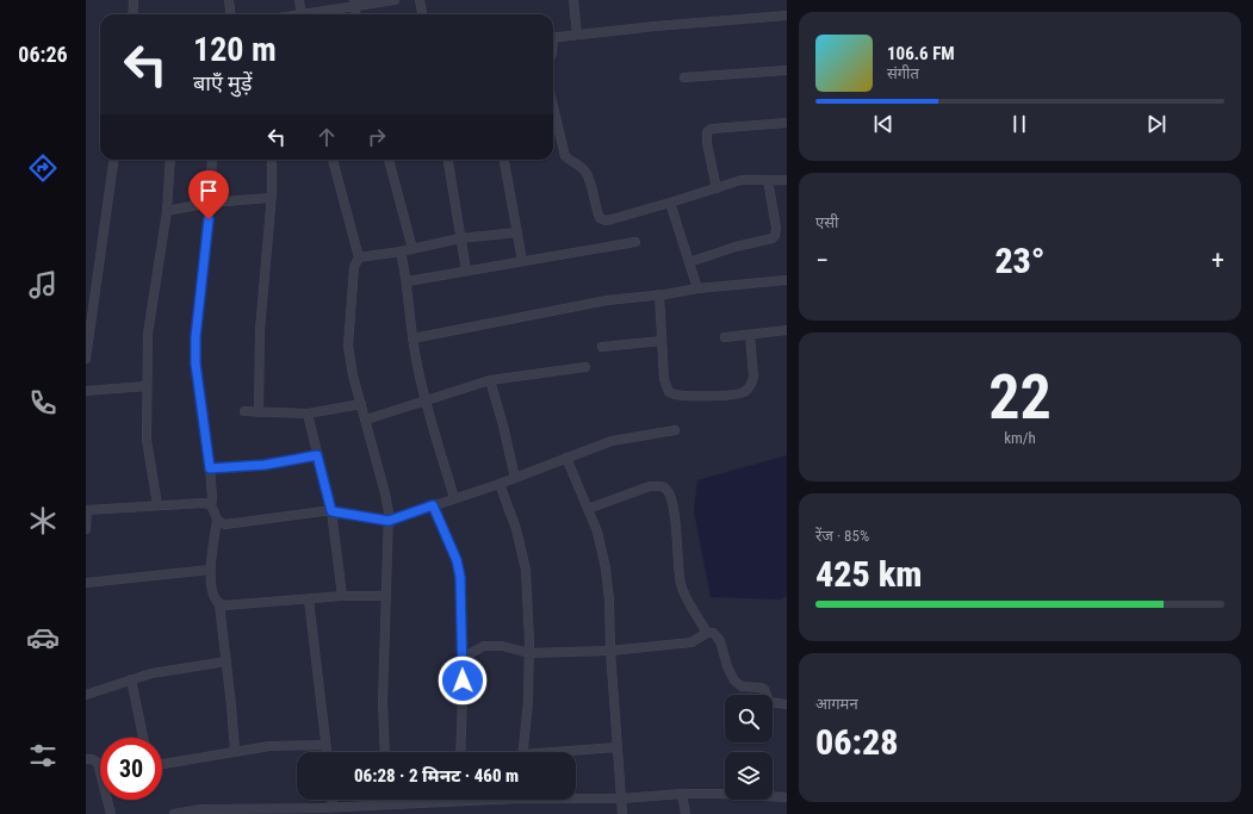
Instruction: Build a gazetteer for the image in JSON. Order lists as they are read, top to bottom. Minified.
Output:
{"page":{"tabs":"06:26","turn":["120 m","बाएँ मुड़ें"],"song":["106.6 FM","संगीत"],"tile":["एसी",["22","km/h"],["रेंज · 85%","425 km"],["आगमन","06:28"]],"heat":["−","23°","+"],"limit":"30","trip":"06:28 · 2 मिनट · 460 m"}}
